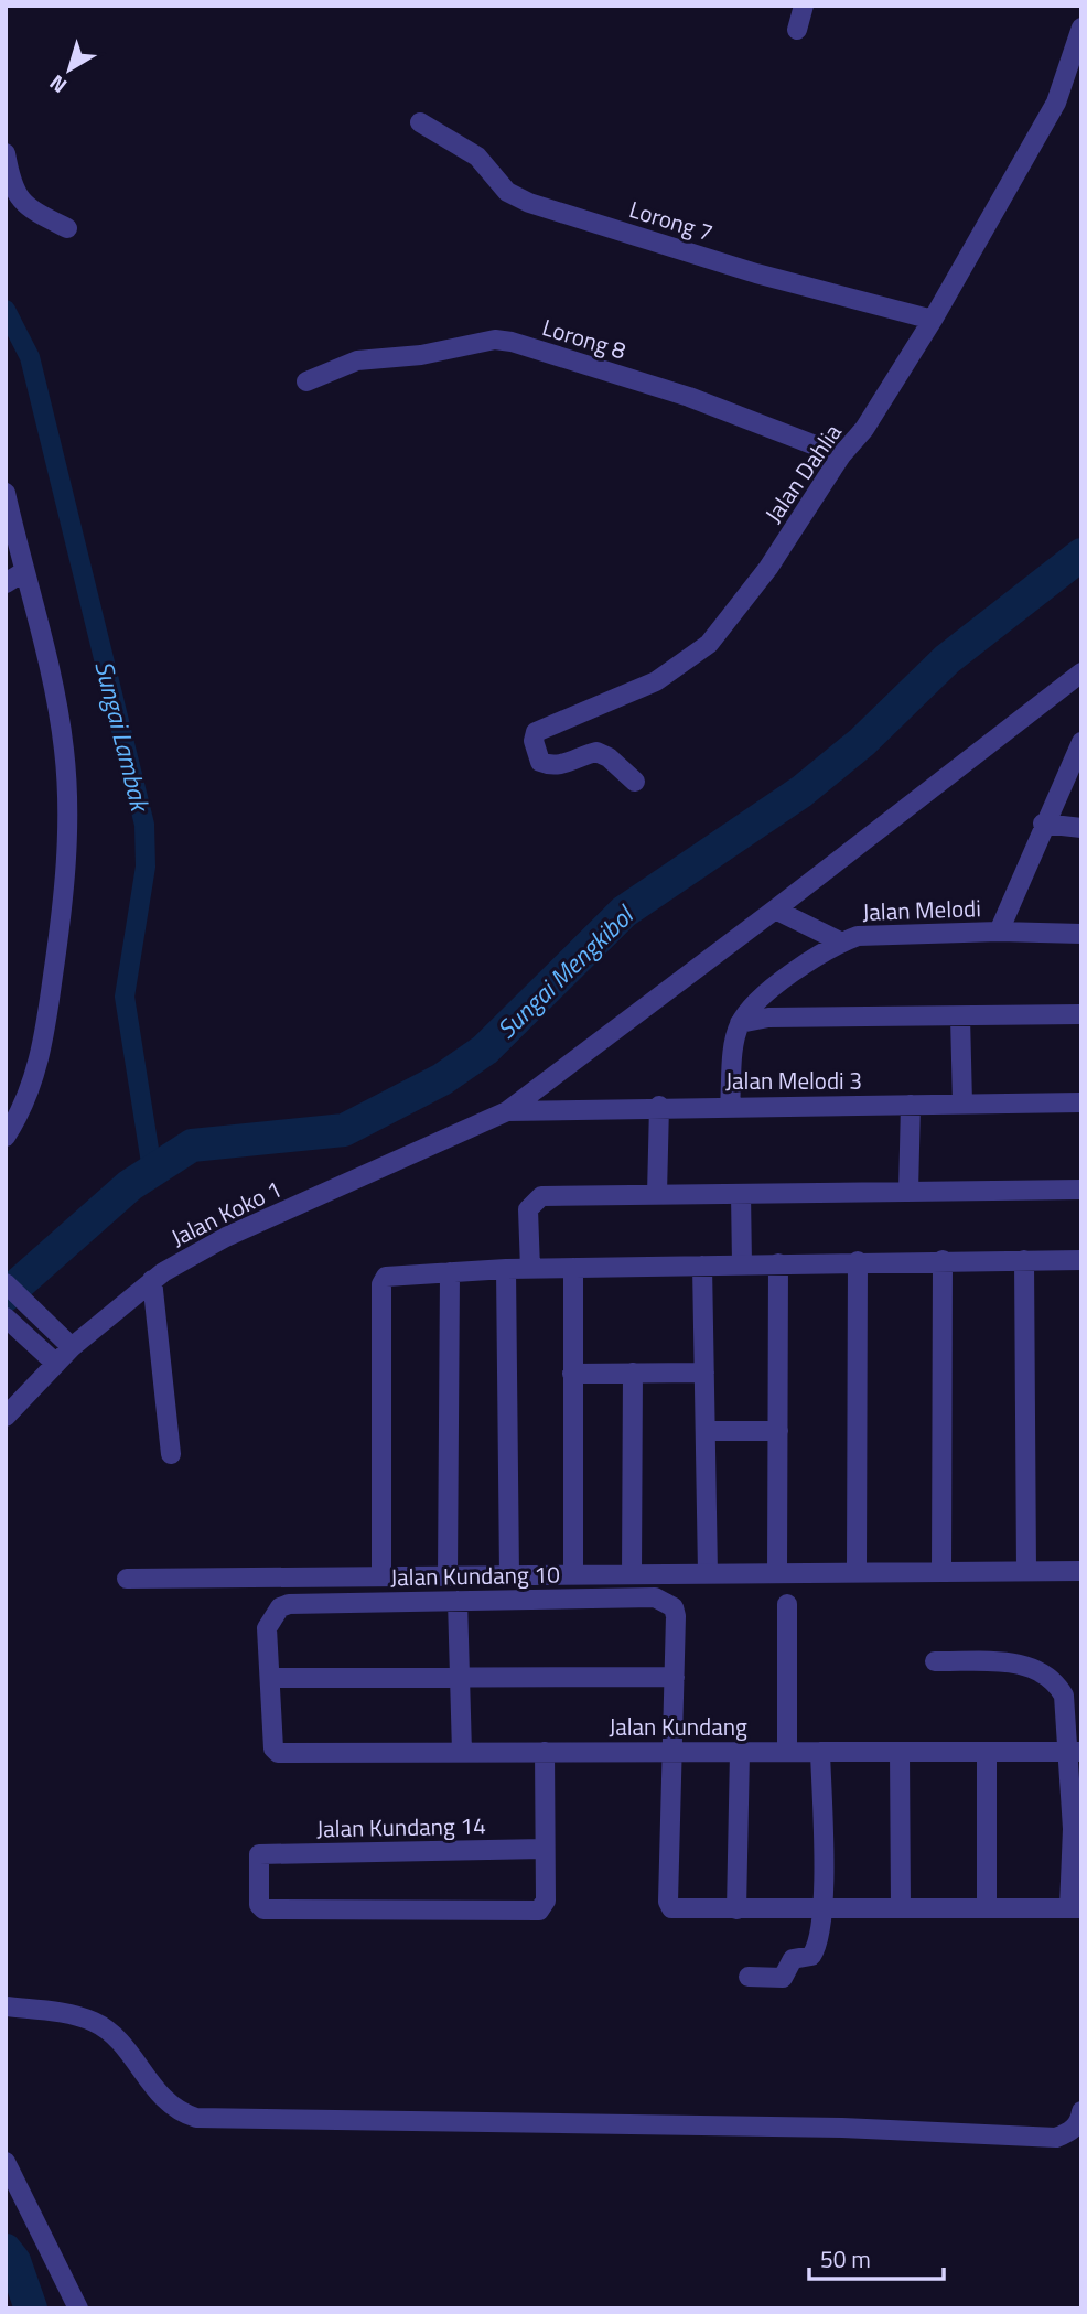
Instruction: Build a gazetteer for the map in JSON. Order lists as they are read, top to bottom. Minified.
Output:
{"streets":{"street":["Lorong 7","Lorong 8","Jalan Dahlia","Jalan Melodi","Jalan Melodi 3","Jalan Koko 1","Jalan Kundang 10","Jalan Kundang","Jalan Kundang 14"]},"crossings":[["Lorong 7","Jalan Dahlia"],["Lorong 8","Jalan Dahlia"],["Jalan Melodi 3","Jalan Koko 1"],["Jalan Kundang 10","Jalan Kundang"]],"water":["Sungai Lambak","Sungai Mengkibol"],"scale_bar":"50 m","north":"bottom left"}
